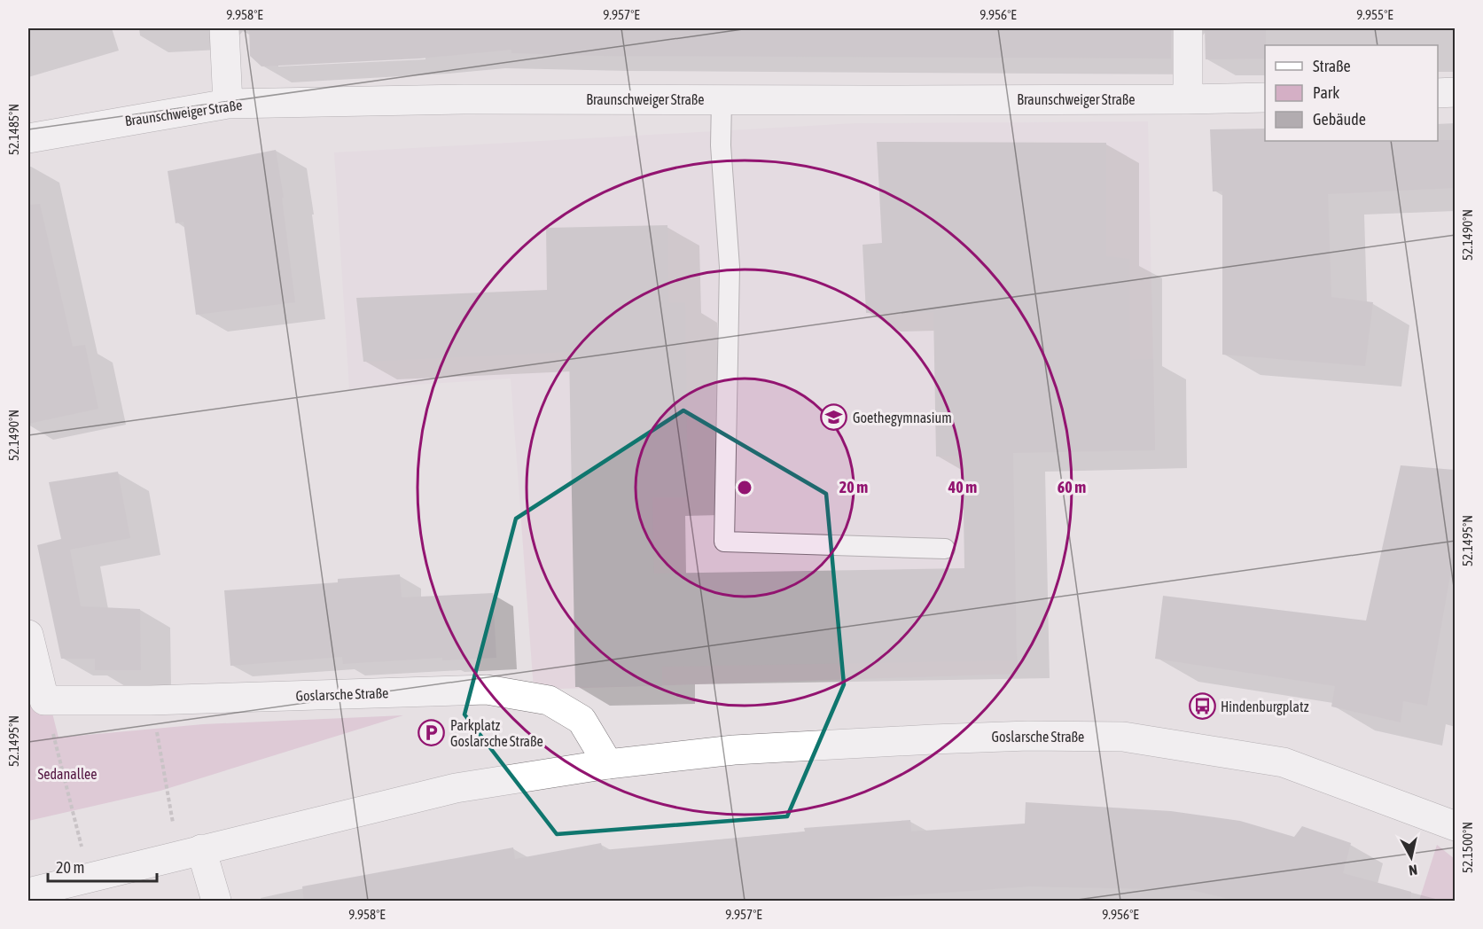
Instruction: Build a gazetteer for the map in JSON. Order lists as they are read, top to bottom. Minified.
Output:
{"streets":{"street":["Braunschweiger Straße","Goslarsche Straße"]},"parks":["Sedanallee"],"places":{"school or university":["Goethegymnasium"],"bus stop":["Hindenburgplatz"],"parking":["Parkplatz Goslarsche Straße"]},"legend":["Straße","Park","Gebäude"],"scale_bar":"20 m","north":"bottom","coordinates":["9.958°E","9.957°E","9.956°E","9.955°E","52.1485°N","52.1490°N","52.1495°N","52.1500°N"],"rings":["20 m","40 m","60 m"]}
